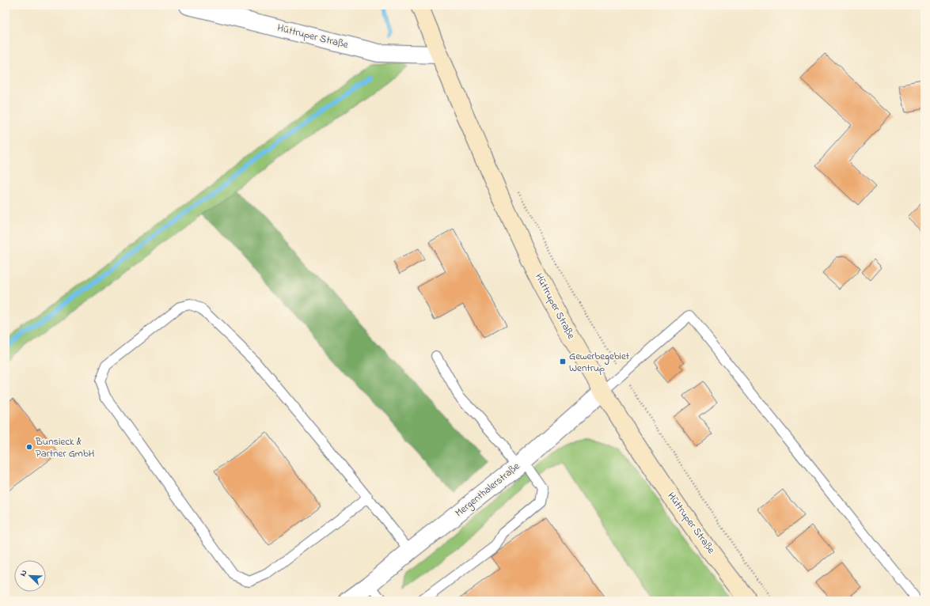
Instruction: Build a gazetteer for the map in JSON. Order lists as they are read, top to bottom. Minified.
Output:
{"streets":{"main road":["Hüttruper Straße"],"street":["Mergenthalerstraße"]},"crossings":[["Hüttruper Straße","Mergenthalerstraße"]],"places":{"transit":["Gewerbegebiet Wentrup"],"other":["Bunsieck & Partner GmbH"]},"north":"top left"}
